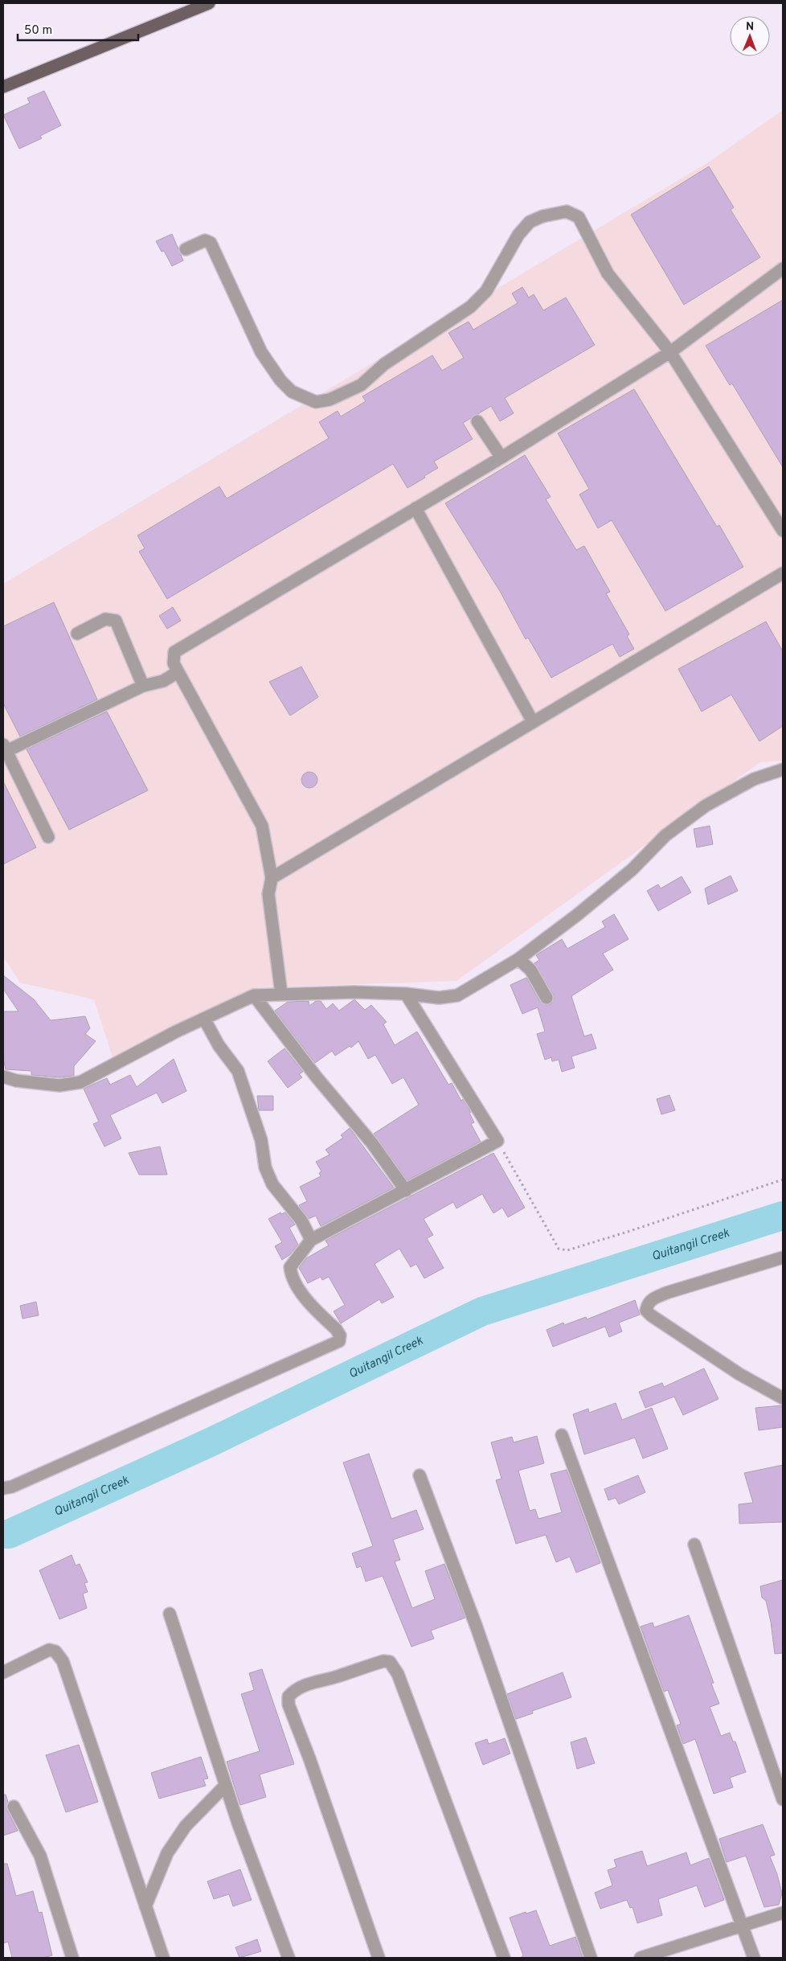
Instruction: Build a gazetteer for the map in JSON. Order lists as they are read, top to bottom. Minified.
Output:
{"water":["Quitangil Creek"],"scale_bar":"50 m","north":"top"}
